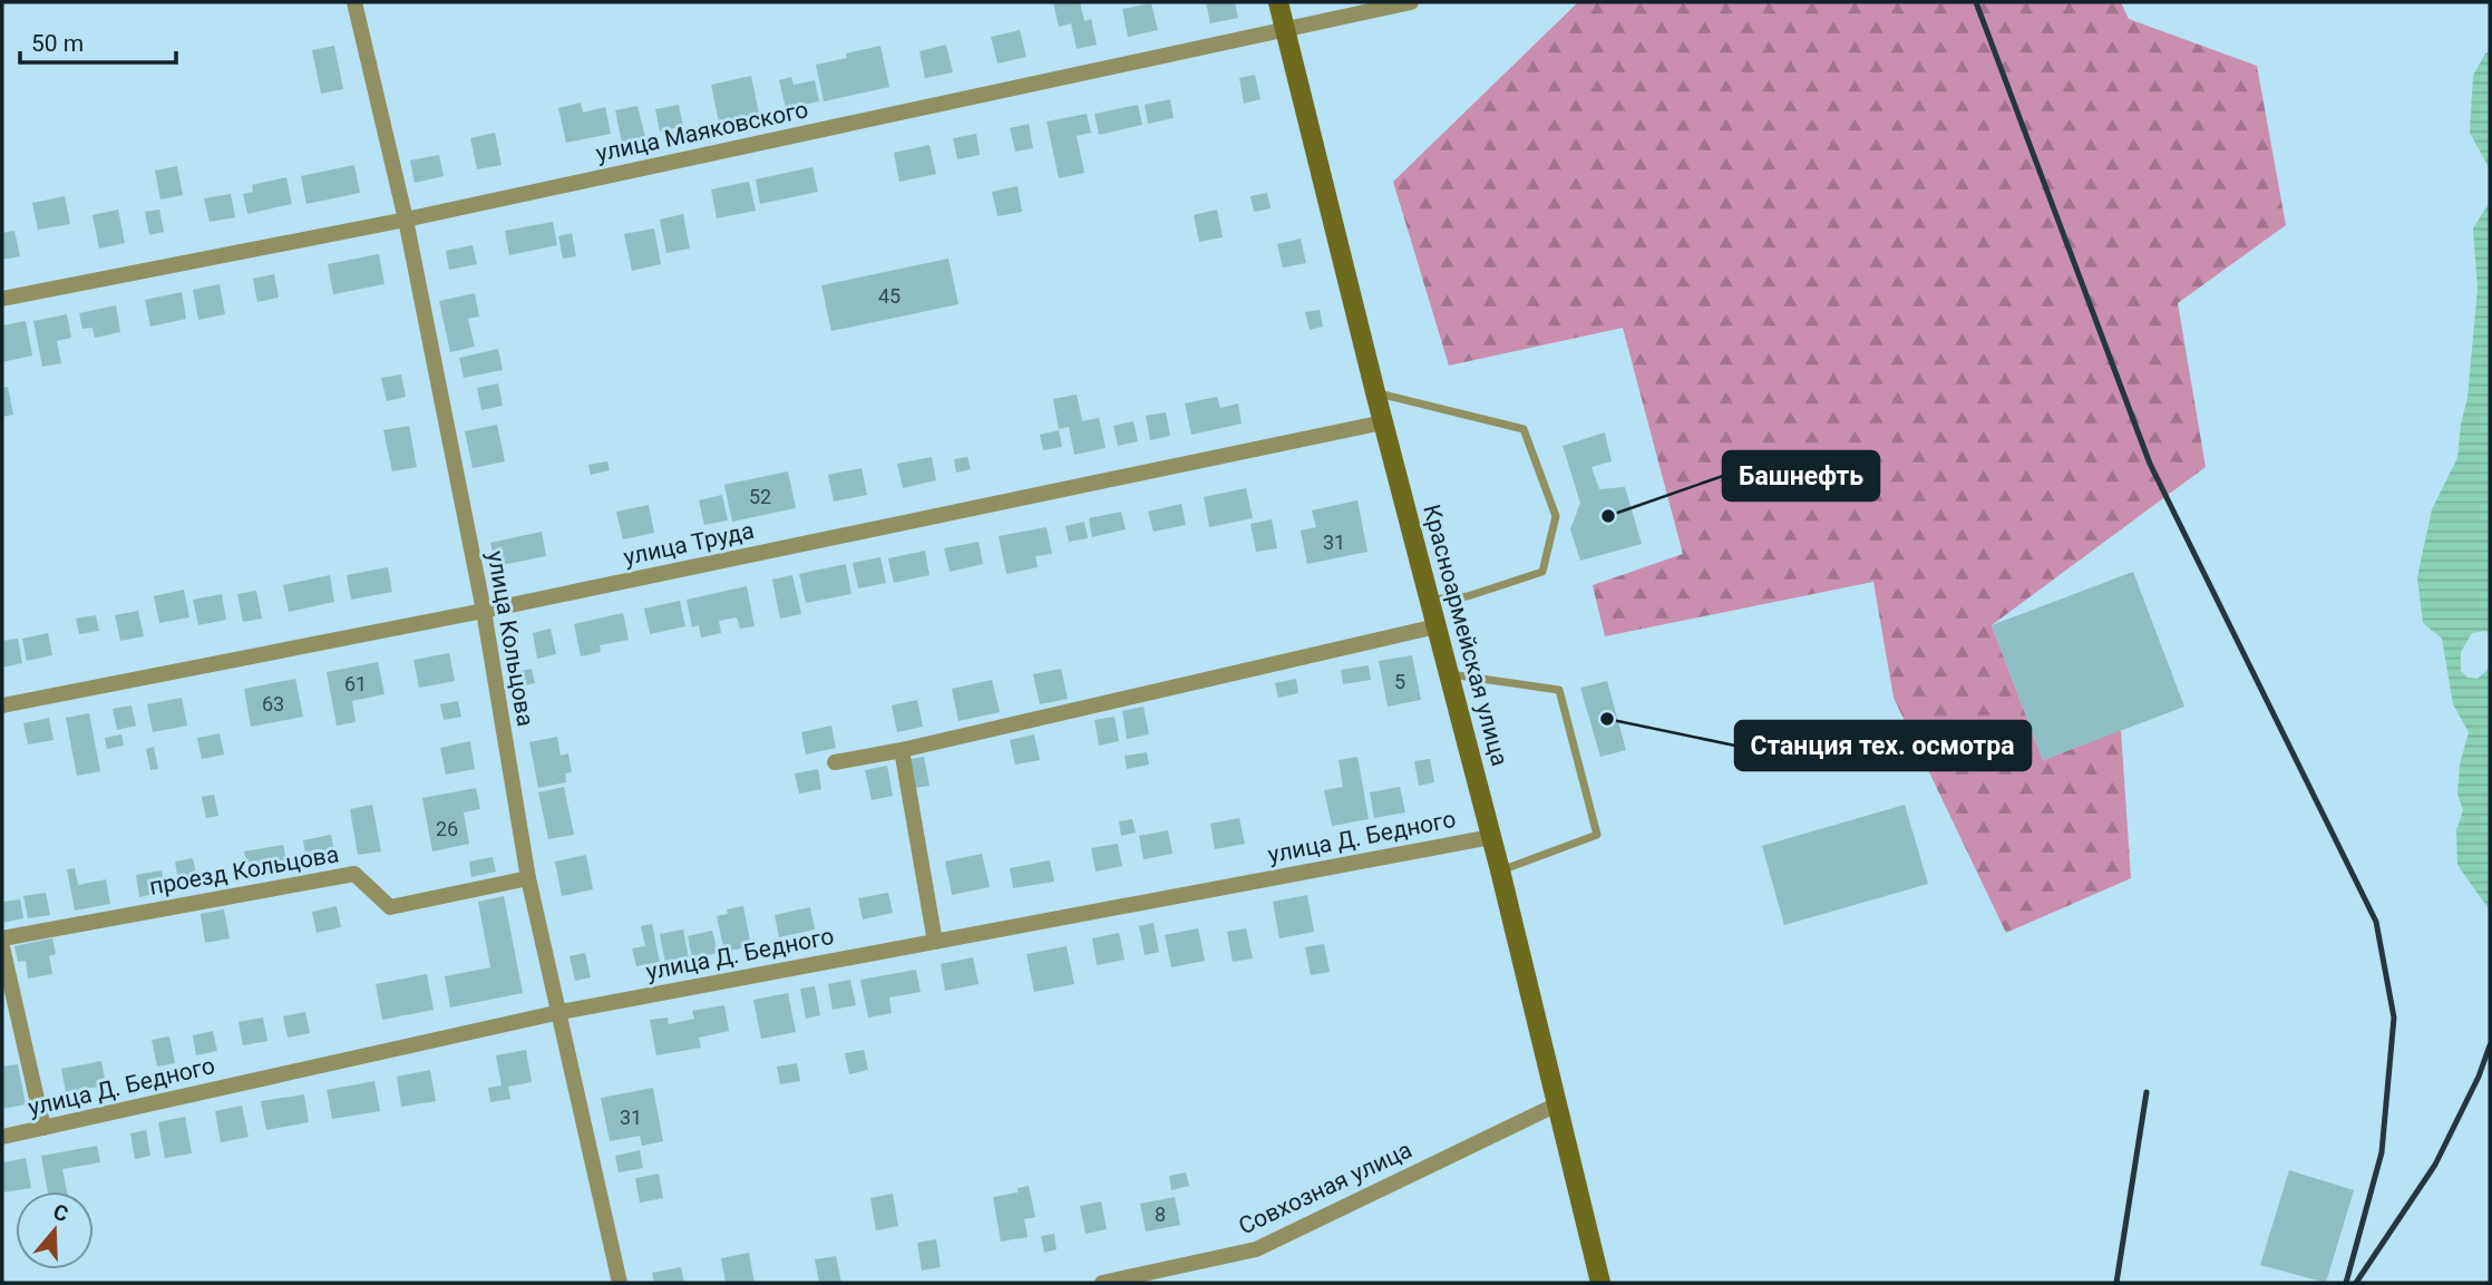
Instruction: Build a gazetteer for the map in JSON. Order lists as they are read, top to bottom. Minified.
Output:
{"streets":{"main road":["Красноармейская улица"],"street":["улица Маяковского","улица Труда","улица Кольцова","улица Д. Бедного","проезд Кольцова","Совхозная улица"]},"crossings":[["улица Маяковского","Красноармейская улица"],["улица Маяковского","улица Кольцова"],["улица Труда","Красноармейская улица"],["улица Труда","улица Кольцова"],["Красноармейская улица","улица Д. Бедного"],["Красноармейская улица","Совхозная улица"],["улица Кольцова","улица Д. Бедного"],["улица Кольцова","проезд Кольцова"]],"places":["Башнефть","Станция тех. осмотра"],"house_numbers":["45","52","31","5","61","63","26","31","8"],"scale_bar":"50 m","north":"top"}
